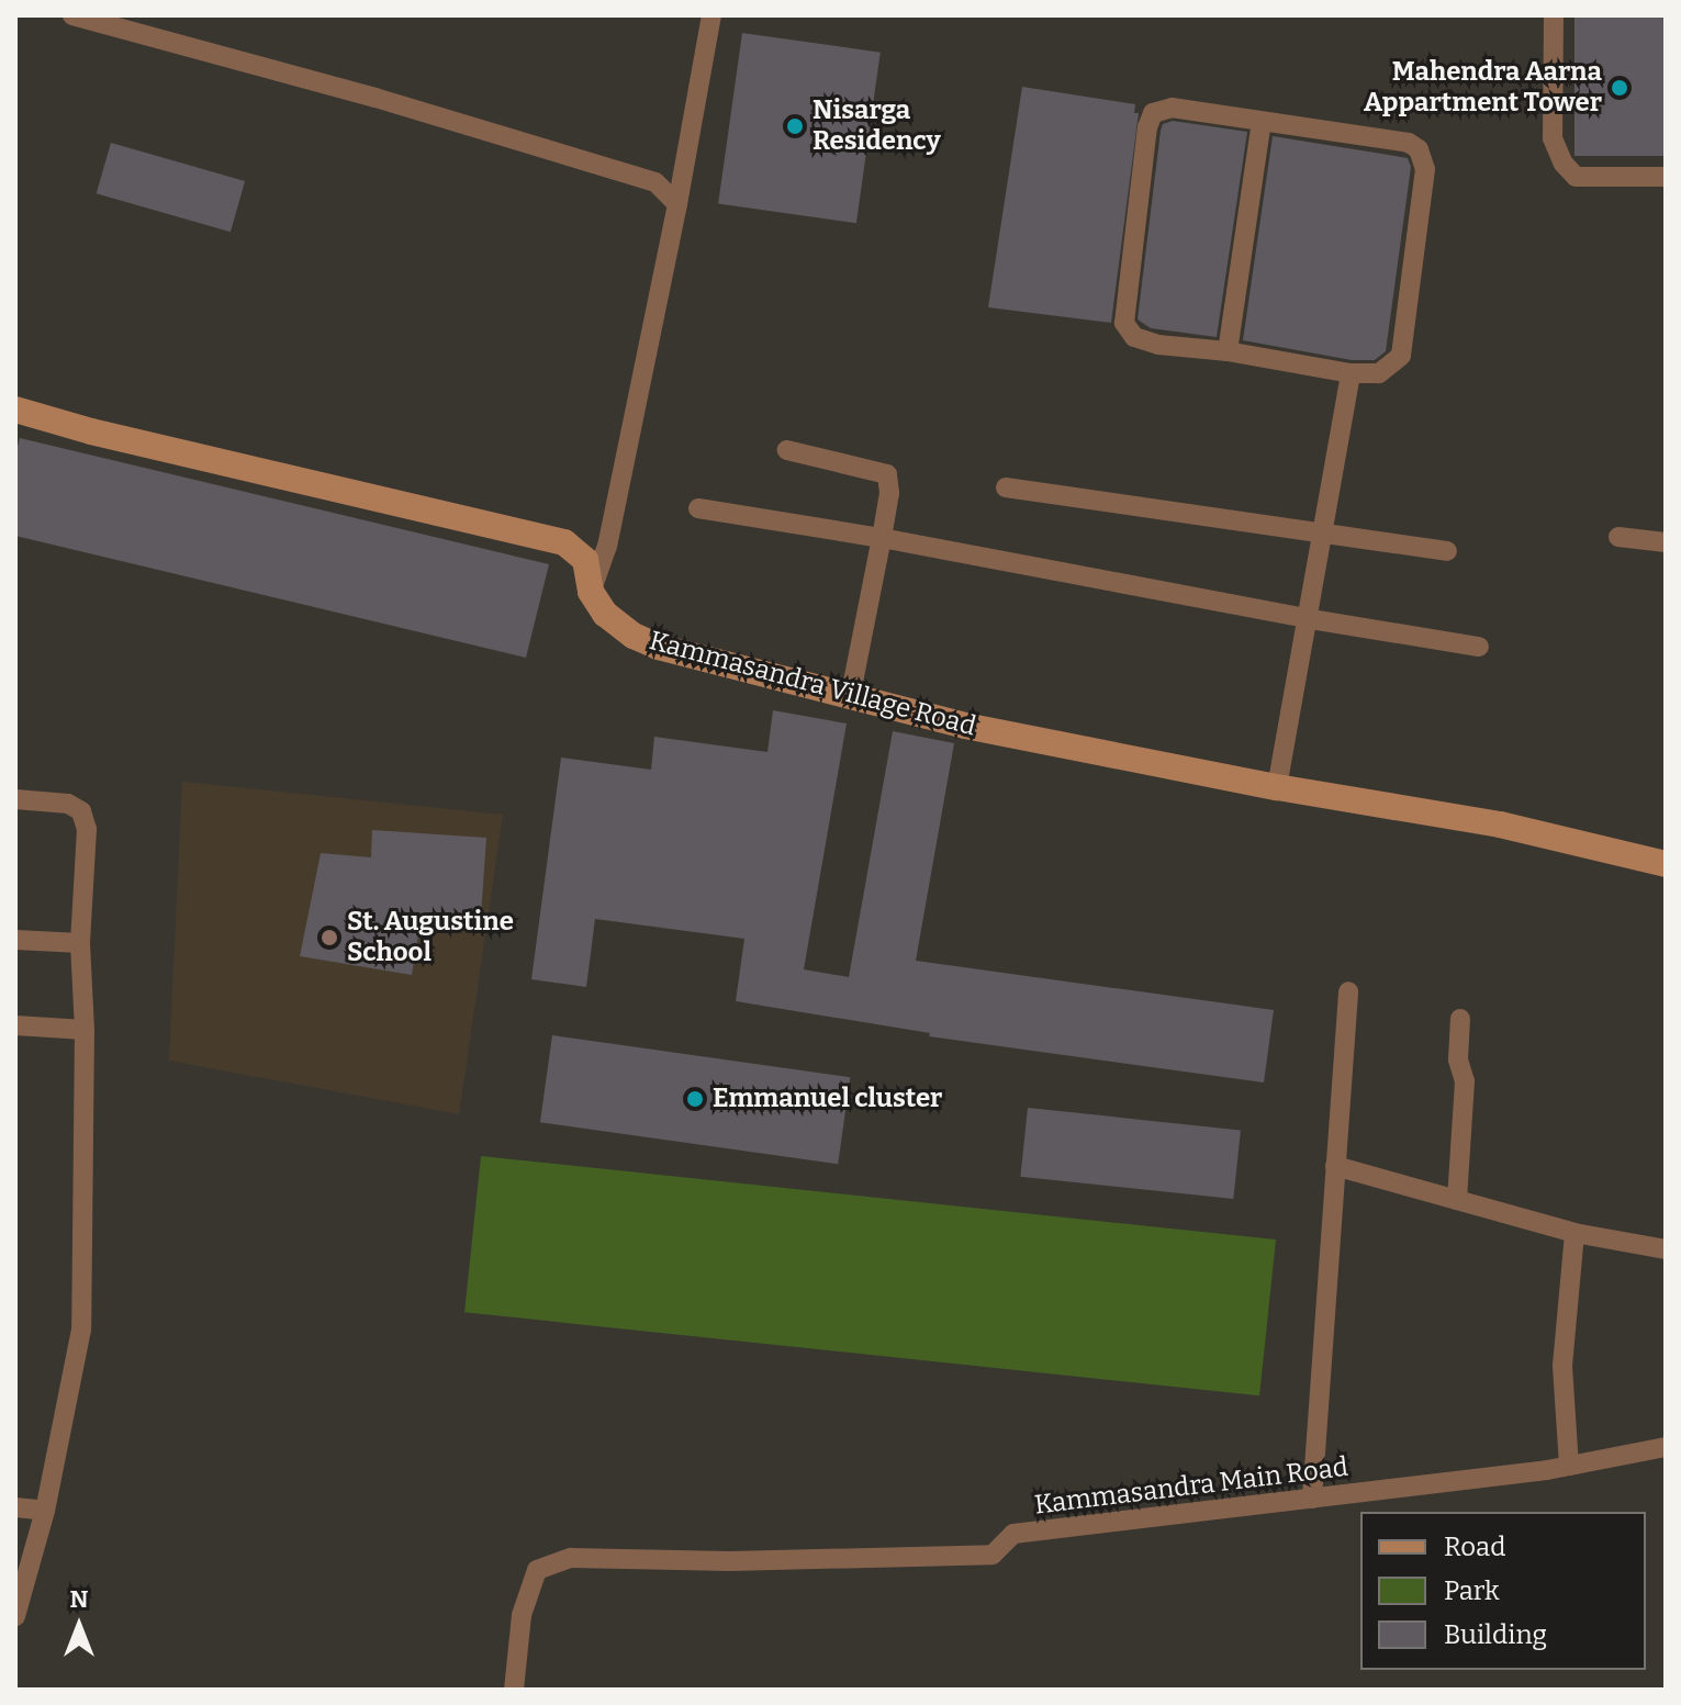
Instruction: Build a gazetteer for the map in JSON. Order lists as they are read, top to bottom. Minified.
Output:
{"streets":{"street":["Kammasandra Village Road","Kammasandra Main Road"]},"places":["Mahendra Aarna Appartment Tower","Nisarga Residency","St. Augustine School","Emmanuel cluster"],"legend":["Road","Park","Building"],"north":"top"}
